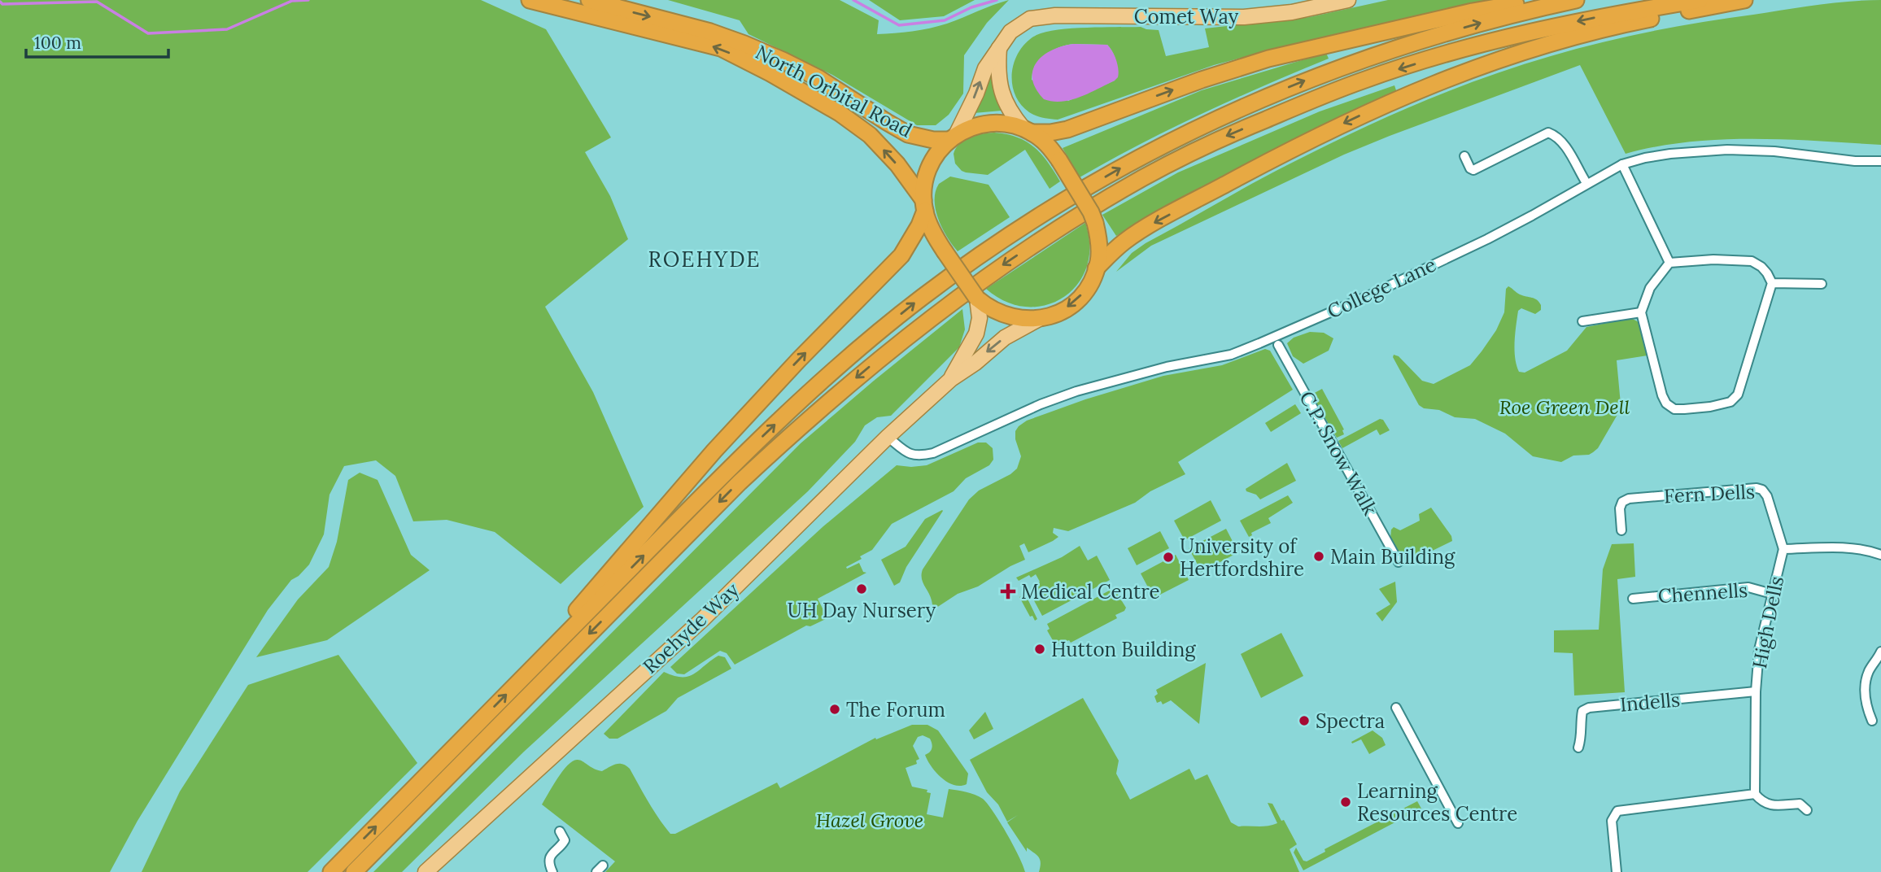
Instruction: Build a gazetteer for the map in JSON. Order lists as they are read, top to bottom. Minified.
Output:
{"streets":{"highway":["North Orbital Road"],"main road":["Comet Way","Roehyde Way"],"street":["College Lane","C.P. Snow Walk","Fern Dells","Chennells","High Dells","Indells"]},"crossings":[["Comet Way","North Orbital Road"],["Comet Way","Roehyde Way"],["North Orbital Road","Roehyde Way"],["College Lane","Roehyde Way"],["Fern Dells","High Dells"],["Chennells","High Dells"],["High Dells","Indells"]],"districts":["ROEHYDE"],"parks":["Roe Green Dell","Hazel Grove"],"places":{"other":["Main Building","University of Hertfordshire","UH Day Nursery","Hutton Building","The Forum","Spectra","Learning Resources Centre"],"health":["Medical Centre"]},"scale_bar":"100 m"}
